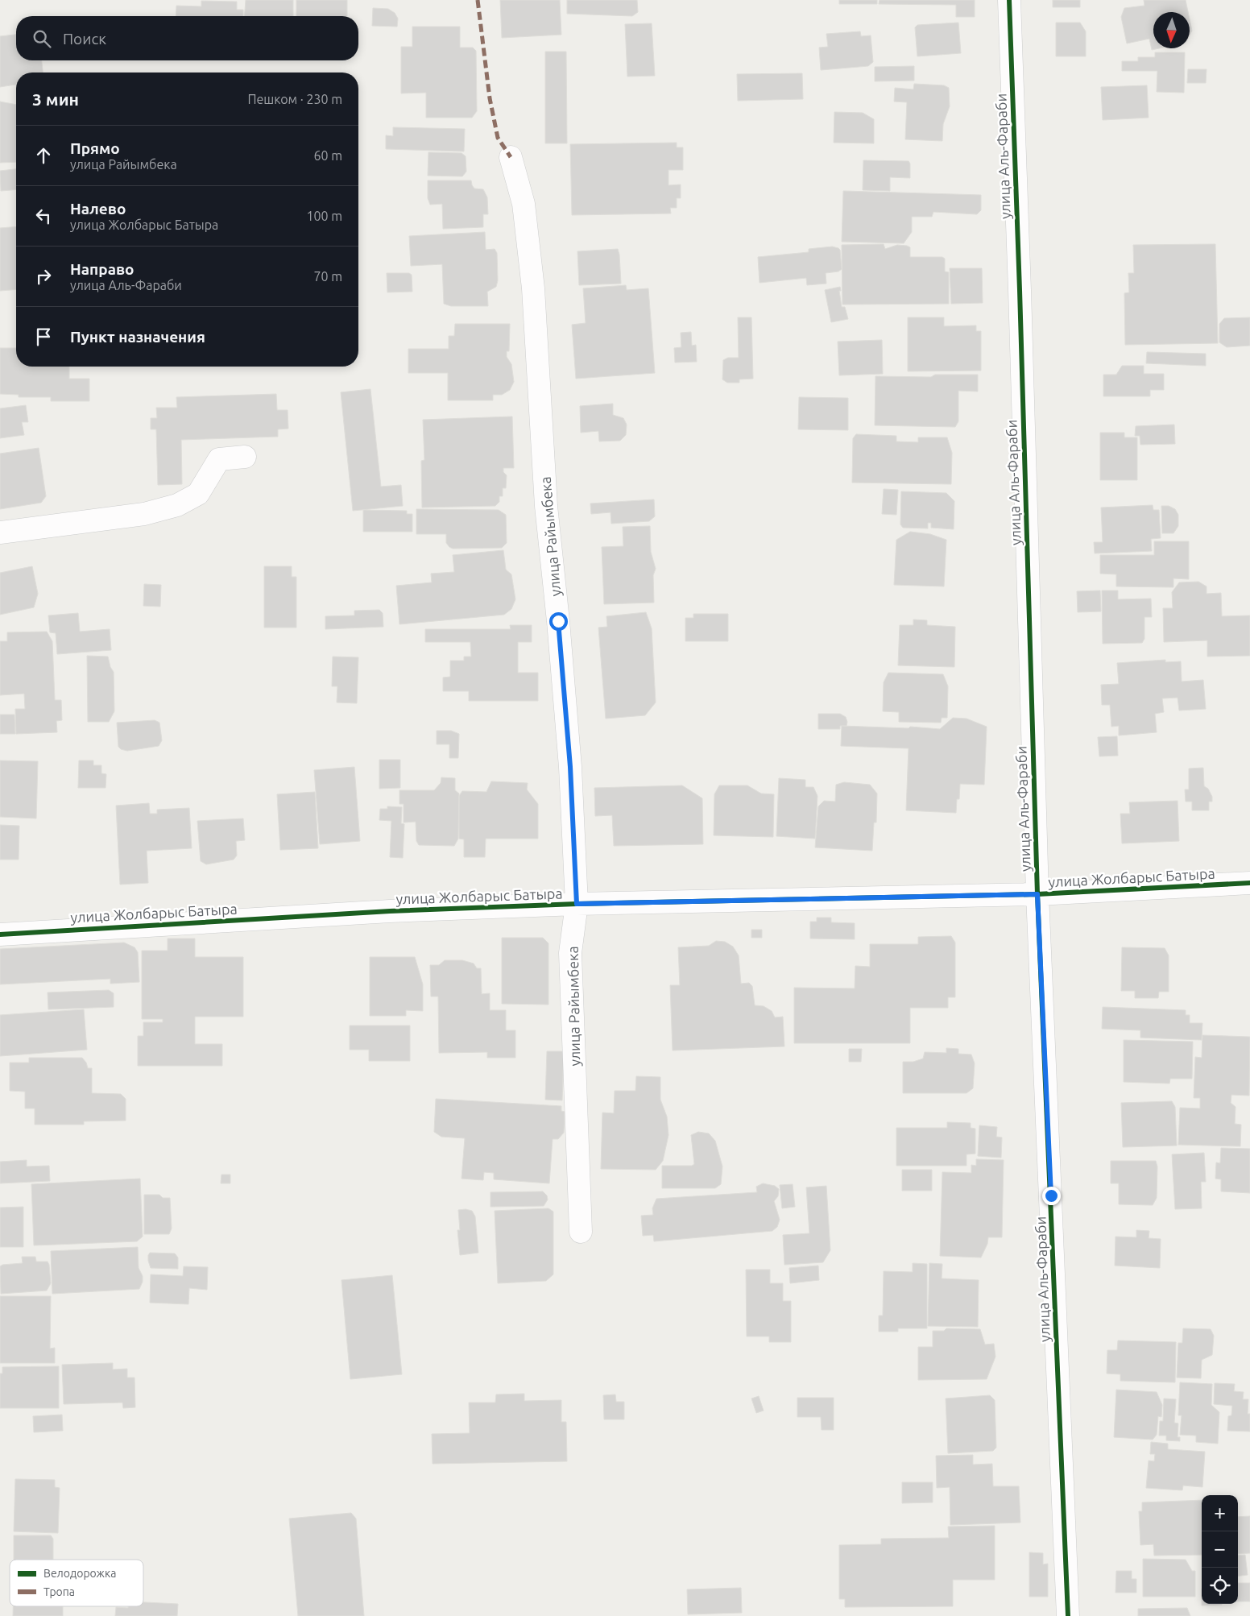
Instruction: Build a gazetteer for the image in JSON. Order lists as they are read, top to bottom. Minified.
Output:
{"streets":{"street":["улица Аль-Фараби","улица Райымбека","улица Жолбарыс Батыра"]},"crossings":[["улица Аль-Фараби","улица Жолбарыс Батыра"],["улица Райымбека","улица Жолбарыс Батыра"]],"legend":["Велодорожка","Тропа"],"north":"bottom","page":{"search":"Поиск","heading":["3 мин","Пешком · 230 m"],"list":[["Прямо","улица Райымбека","60 m"],["Налево","улица Жолбарыс Батыра","100 m"],["Направо","улица Аль-Фараби","70 m"],"Пункт назначения"],"map_buttons":["+","−"]}}
